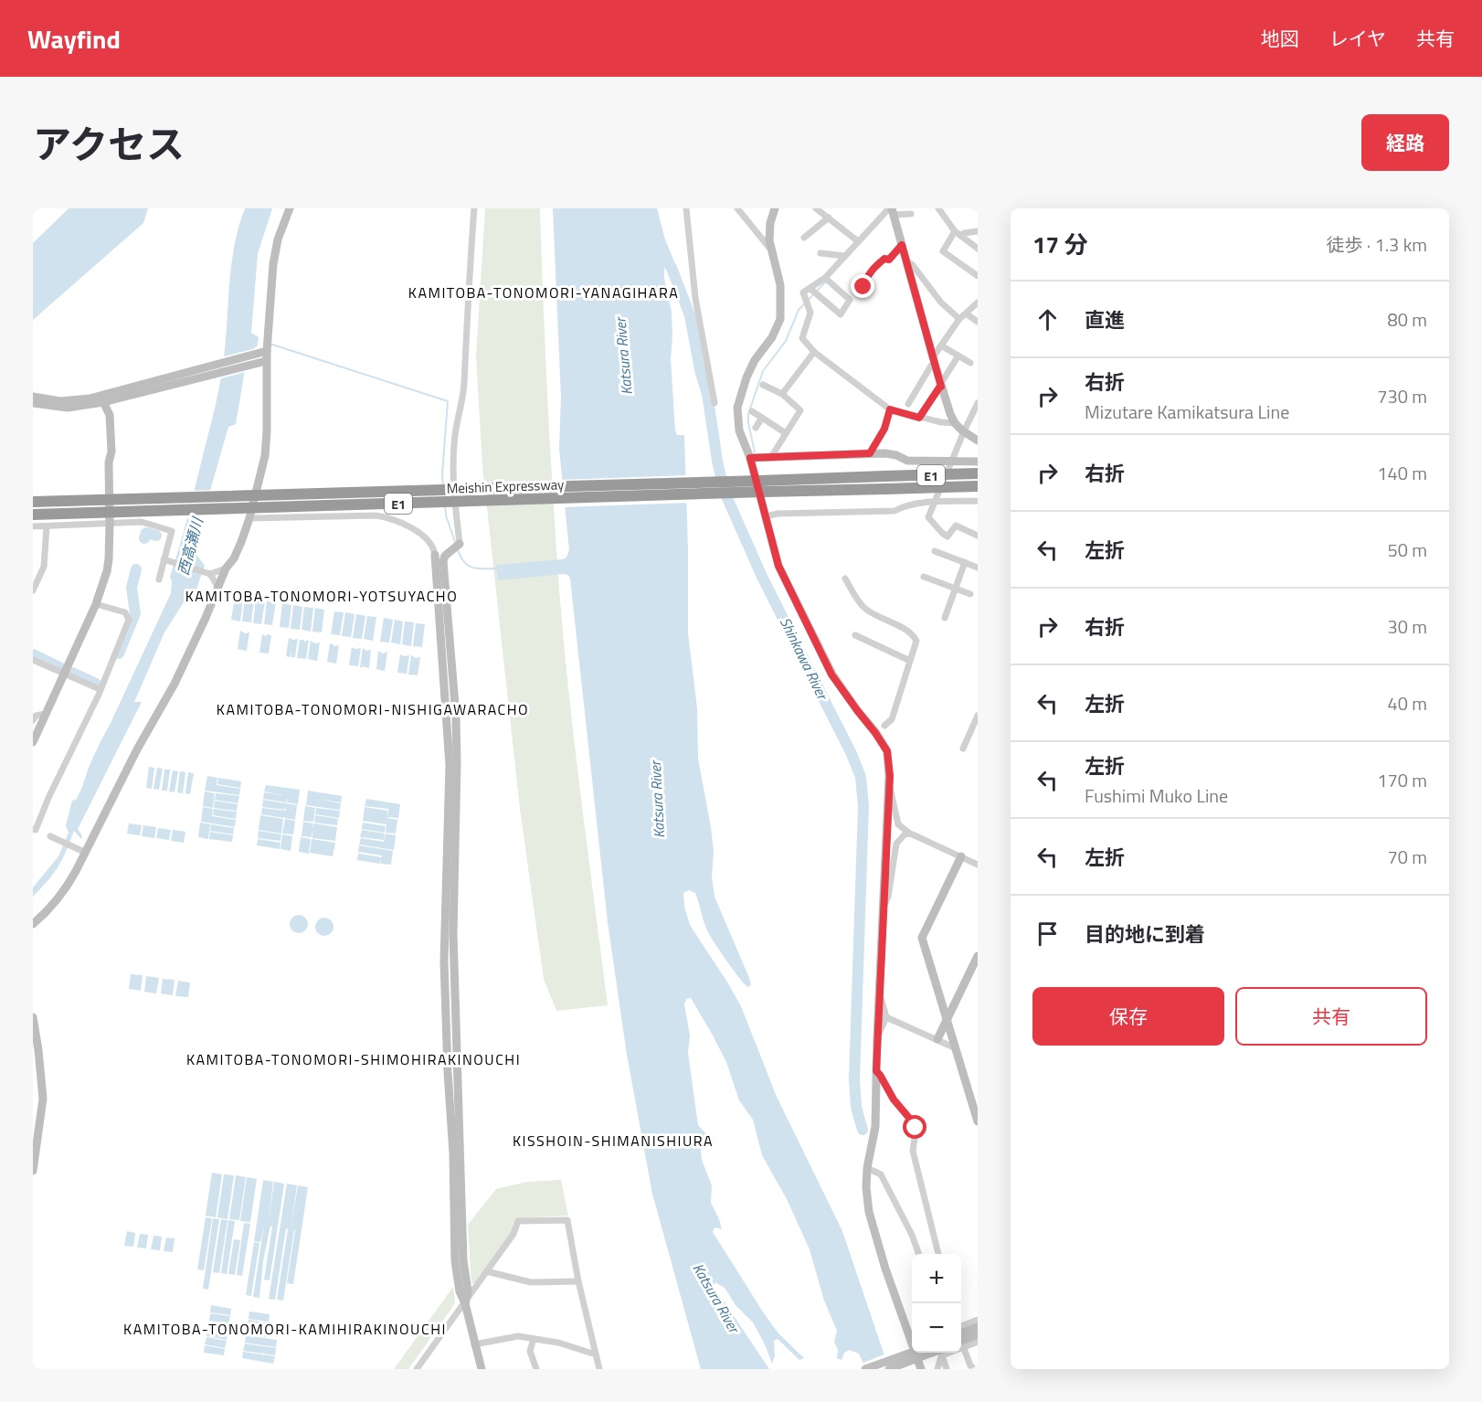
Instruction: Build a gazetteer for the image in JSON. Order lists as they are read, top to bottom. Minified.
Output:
{"streets":{"highway":["E1","Meishin Expressway"]},"districts":["KAMITOBA-TONOMORI-YANAGIHARA","KAMITOBA-TONOMORI-YOTSUYACHO","KAMITOBA-TONOMORI-NISHIGAWARACHO","KAMITOBA-TONOMORI-SHIMOHIRAKINOUCHI","KISSHOIN-SHIMANISHIURA","KAMITOBA-TONOMORI-KAMIHIRAKINOUCHI"],"water":["Katsura River","西高瀬川","Shinkawa River"],"page":{"header":"Wayfind","nav":["地図","レイヤ","共有"],"title":"アクセス","buttons":["経路",["保存","共有"]],"heading":["17 分","徒歩 · 1.3 km"],"list":[["直進","80 m"],["右折","Mizutare Kamikatsura Line","730 m"],["右折","140 m"],["左折","50 m"],["右折","30 m"],["左折","40 m"],["左折","Fushimi Muko Line","170 m"],["左折","70 m"],"目的地に到着"],"map_buttons":["+","−"]}}
